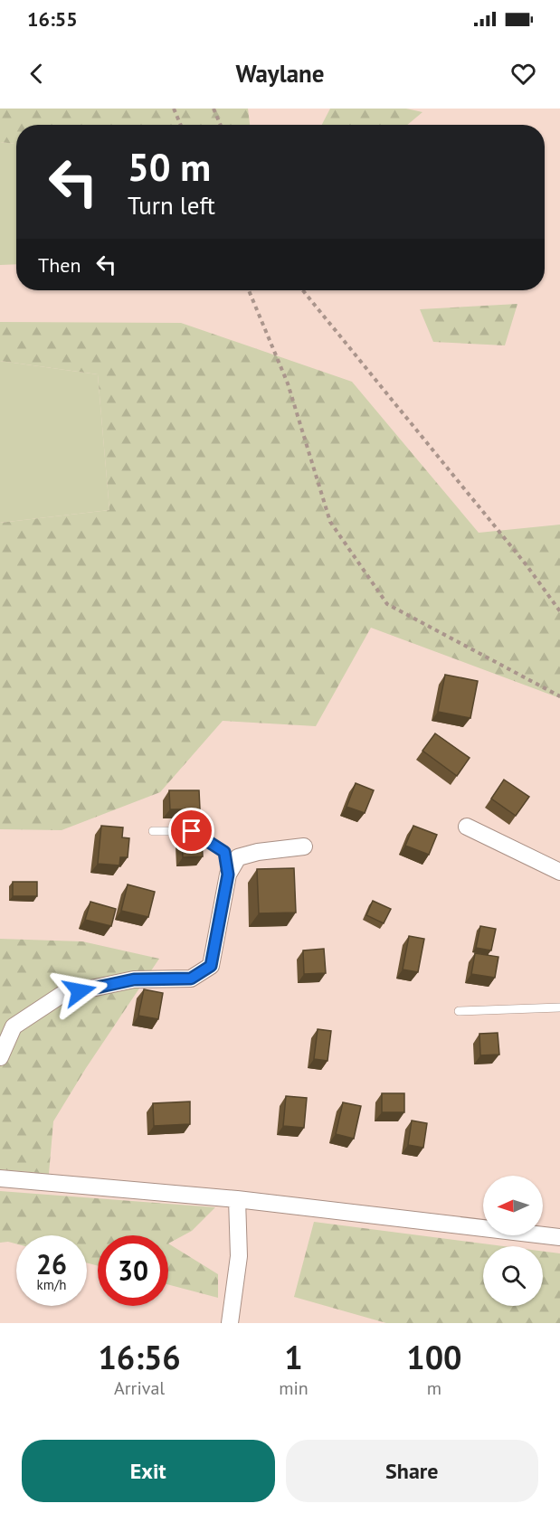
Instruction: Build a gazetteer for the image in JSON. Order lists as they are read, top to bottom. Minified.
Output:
{"north":"left","page":{"status":"16:55","header":"Waylane","turn":["50 m","Turn left"],"then":"Then","speed":"26 km/h","limit":"30","eta":["16:56","Arrival","1","min","100","m"],"buttons":["Exit","Share"]}}
